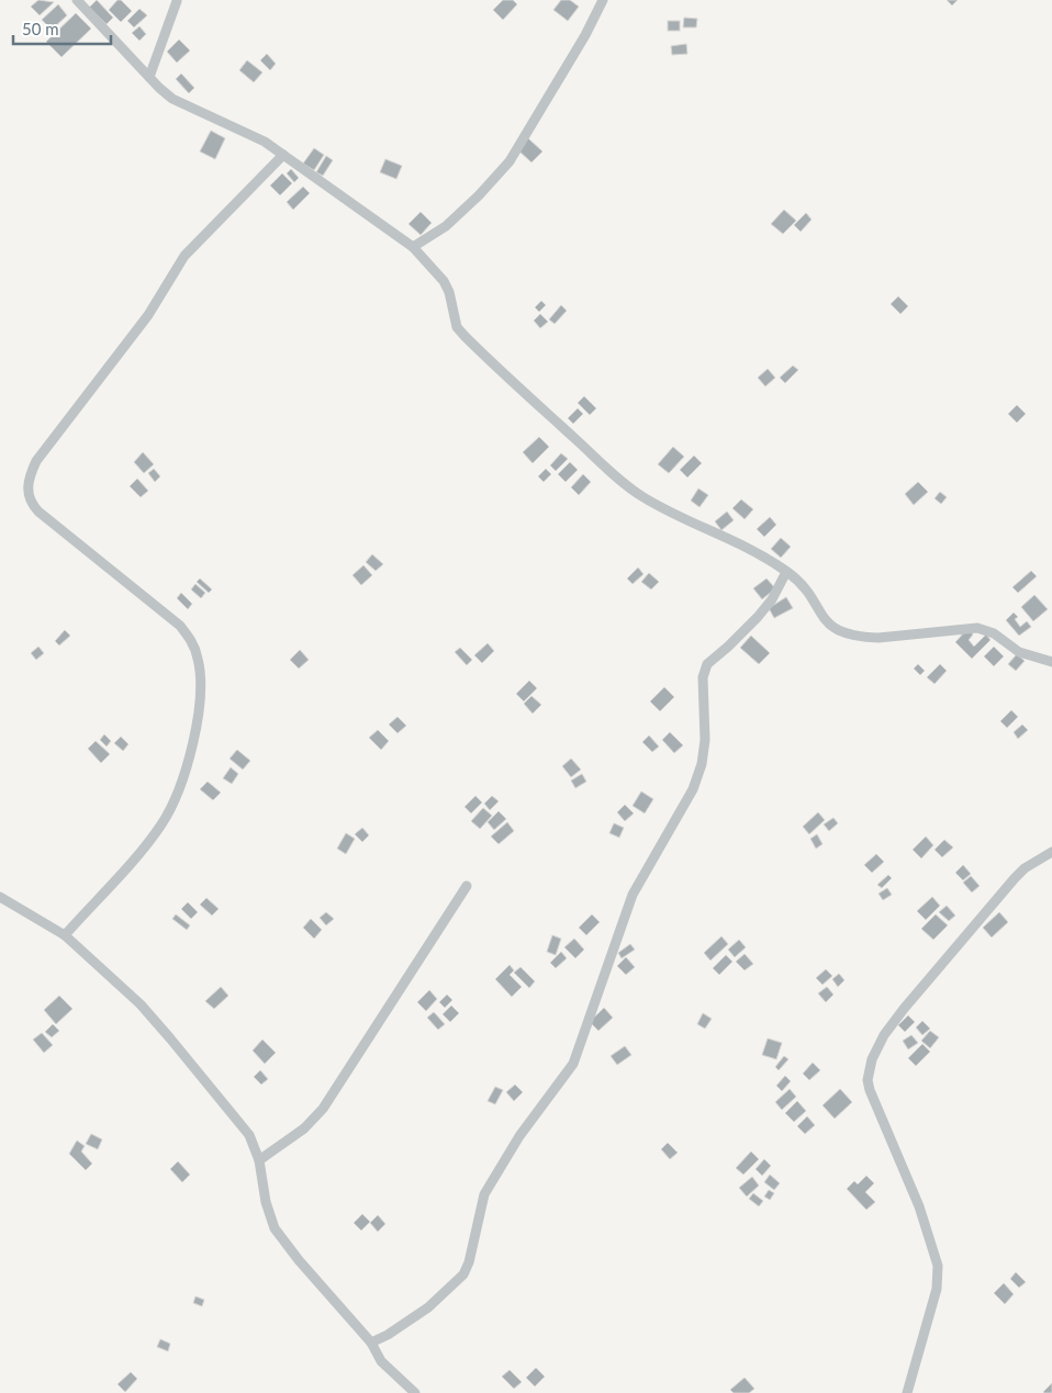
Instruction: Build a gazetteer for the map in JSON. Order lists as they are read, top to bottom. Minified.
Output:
{"scale_bar":"50 m"}
